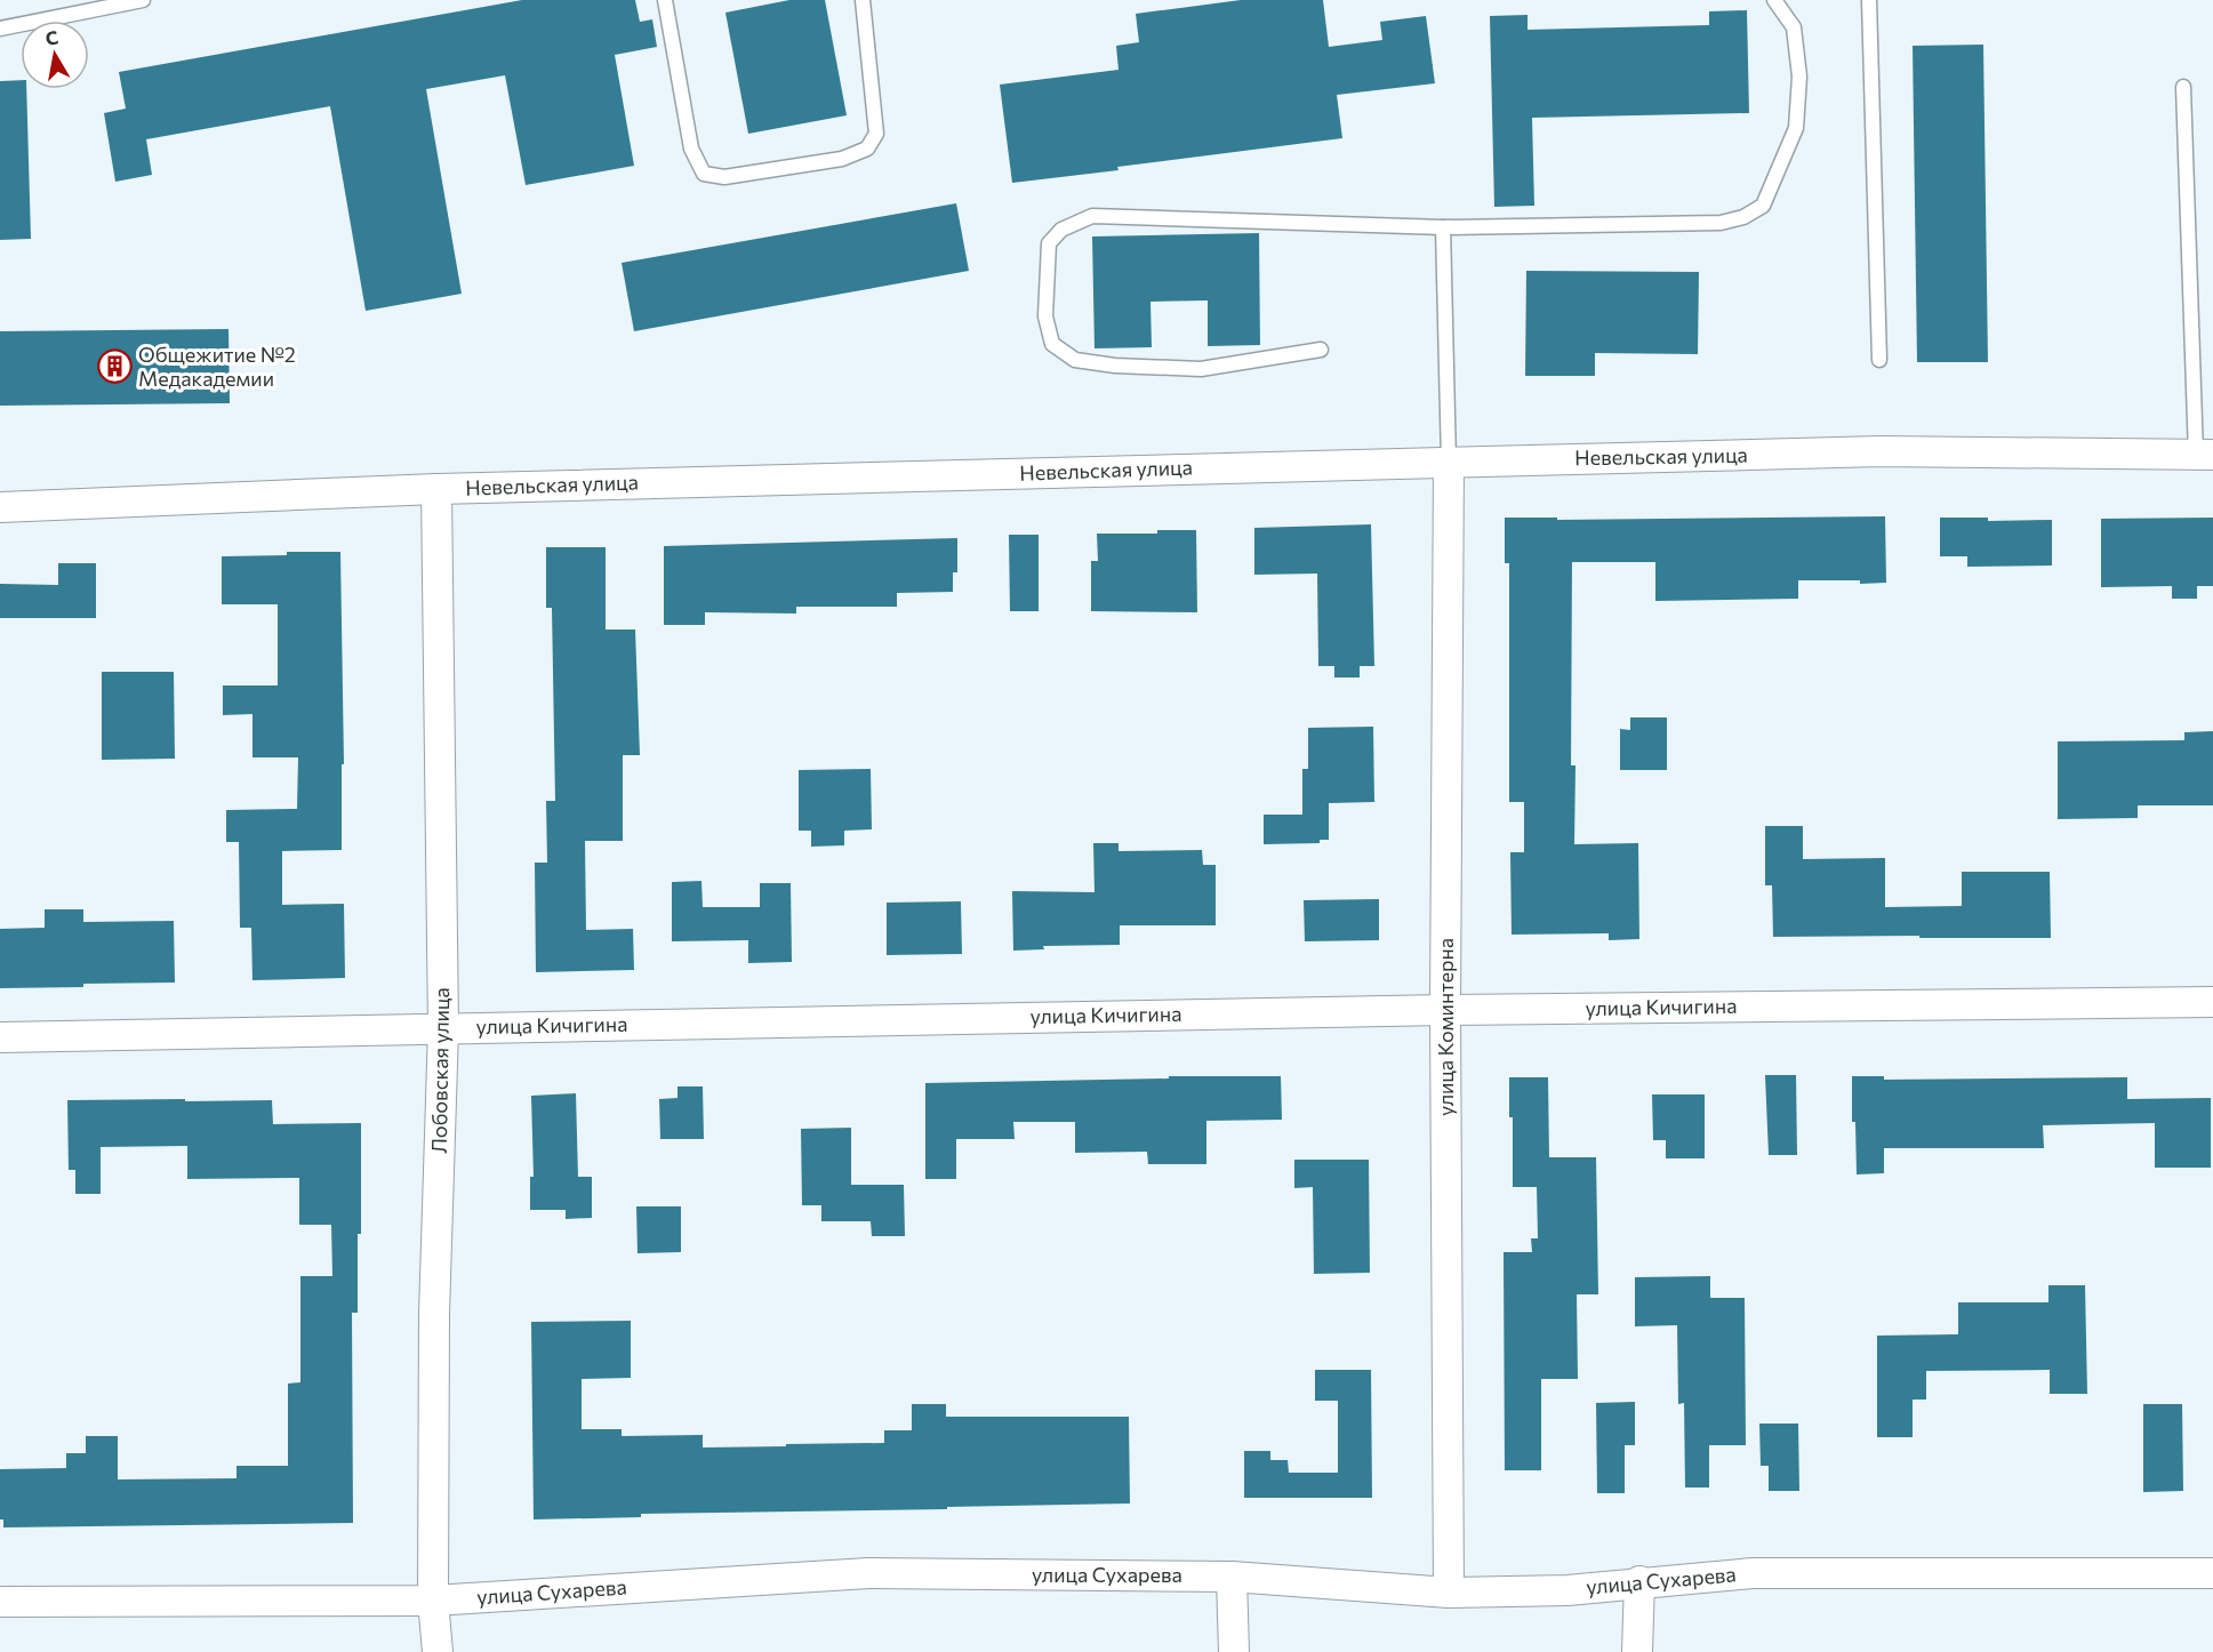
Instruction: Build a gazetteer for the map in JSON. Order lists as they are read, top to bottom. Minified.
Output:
{"streets":{"street":["Невельская улица","улица Кичигина","улица Коминтерна","Лобовская улица","улица Сухарева"]},"crossings":[["Невельская улица","улица Коминтерна"],["Невельская улица","Лобовская улица"],["улица Кичигина","улица Коминтерна"],["улица Кичигина","Лобовская улица"],["улица Коминтерна","улица Сухарева"],["Лобовская улица","улица Сухарева"]],"places":{"building":["Общежитие №2 Медакадемии"]},"north":"top"}
